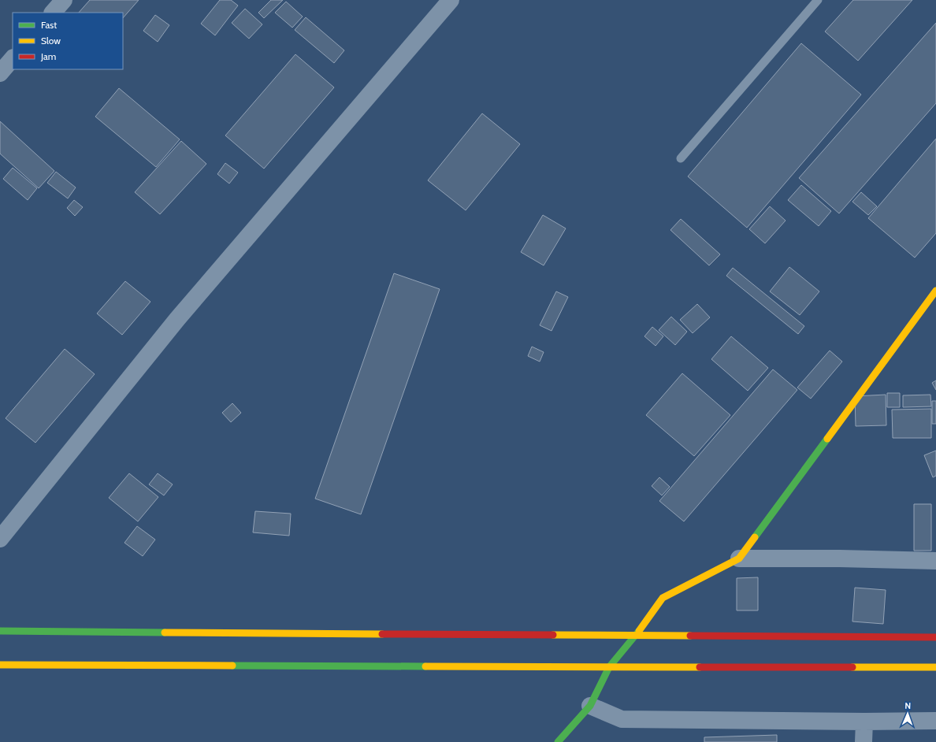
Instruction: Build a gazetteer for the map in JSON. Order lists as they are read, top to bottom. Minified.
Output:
{"legend":["Fast","Slow","Jam"],"north":"top"}
